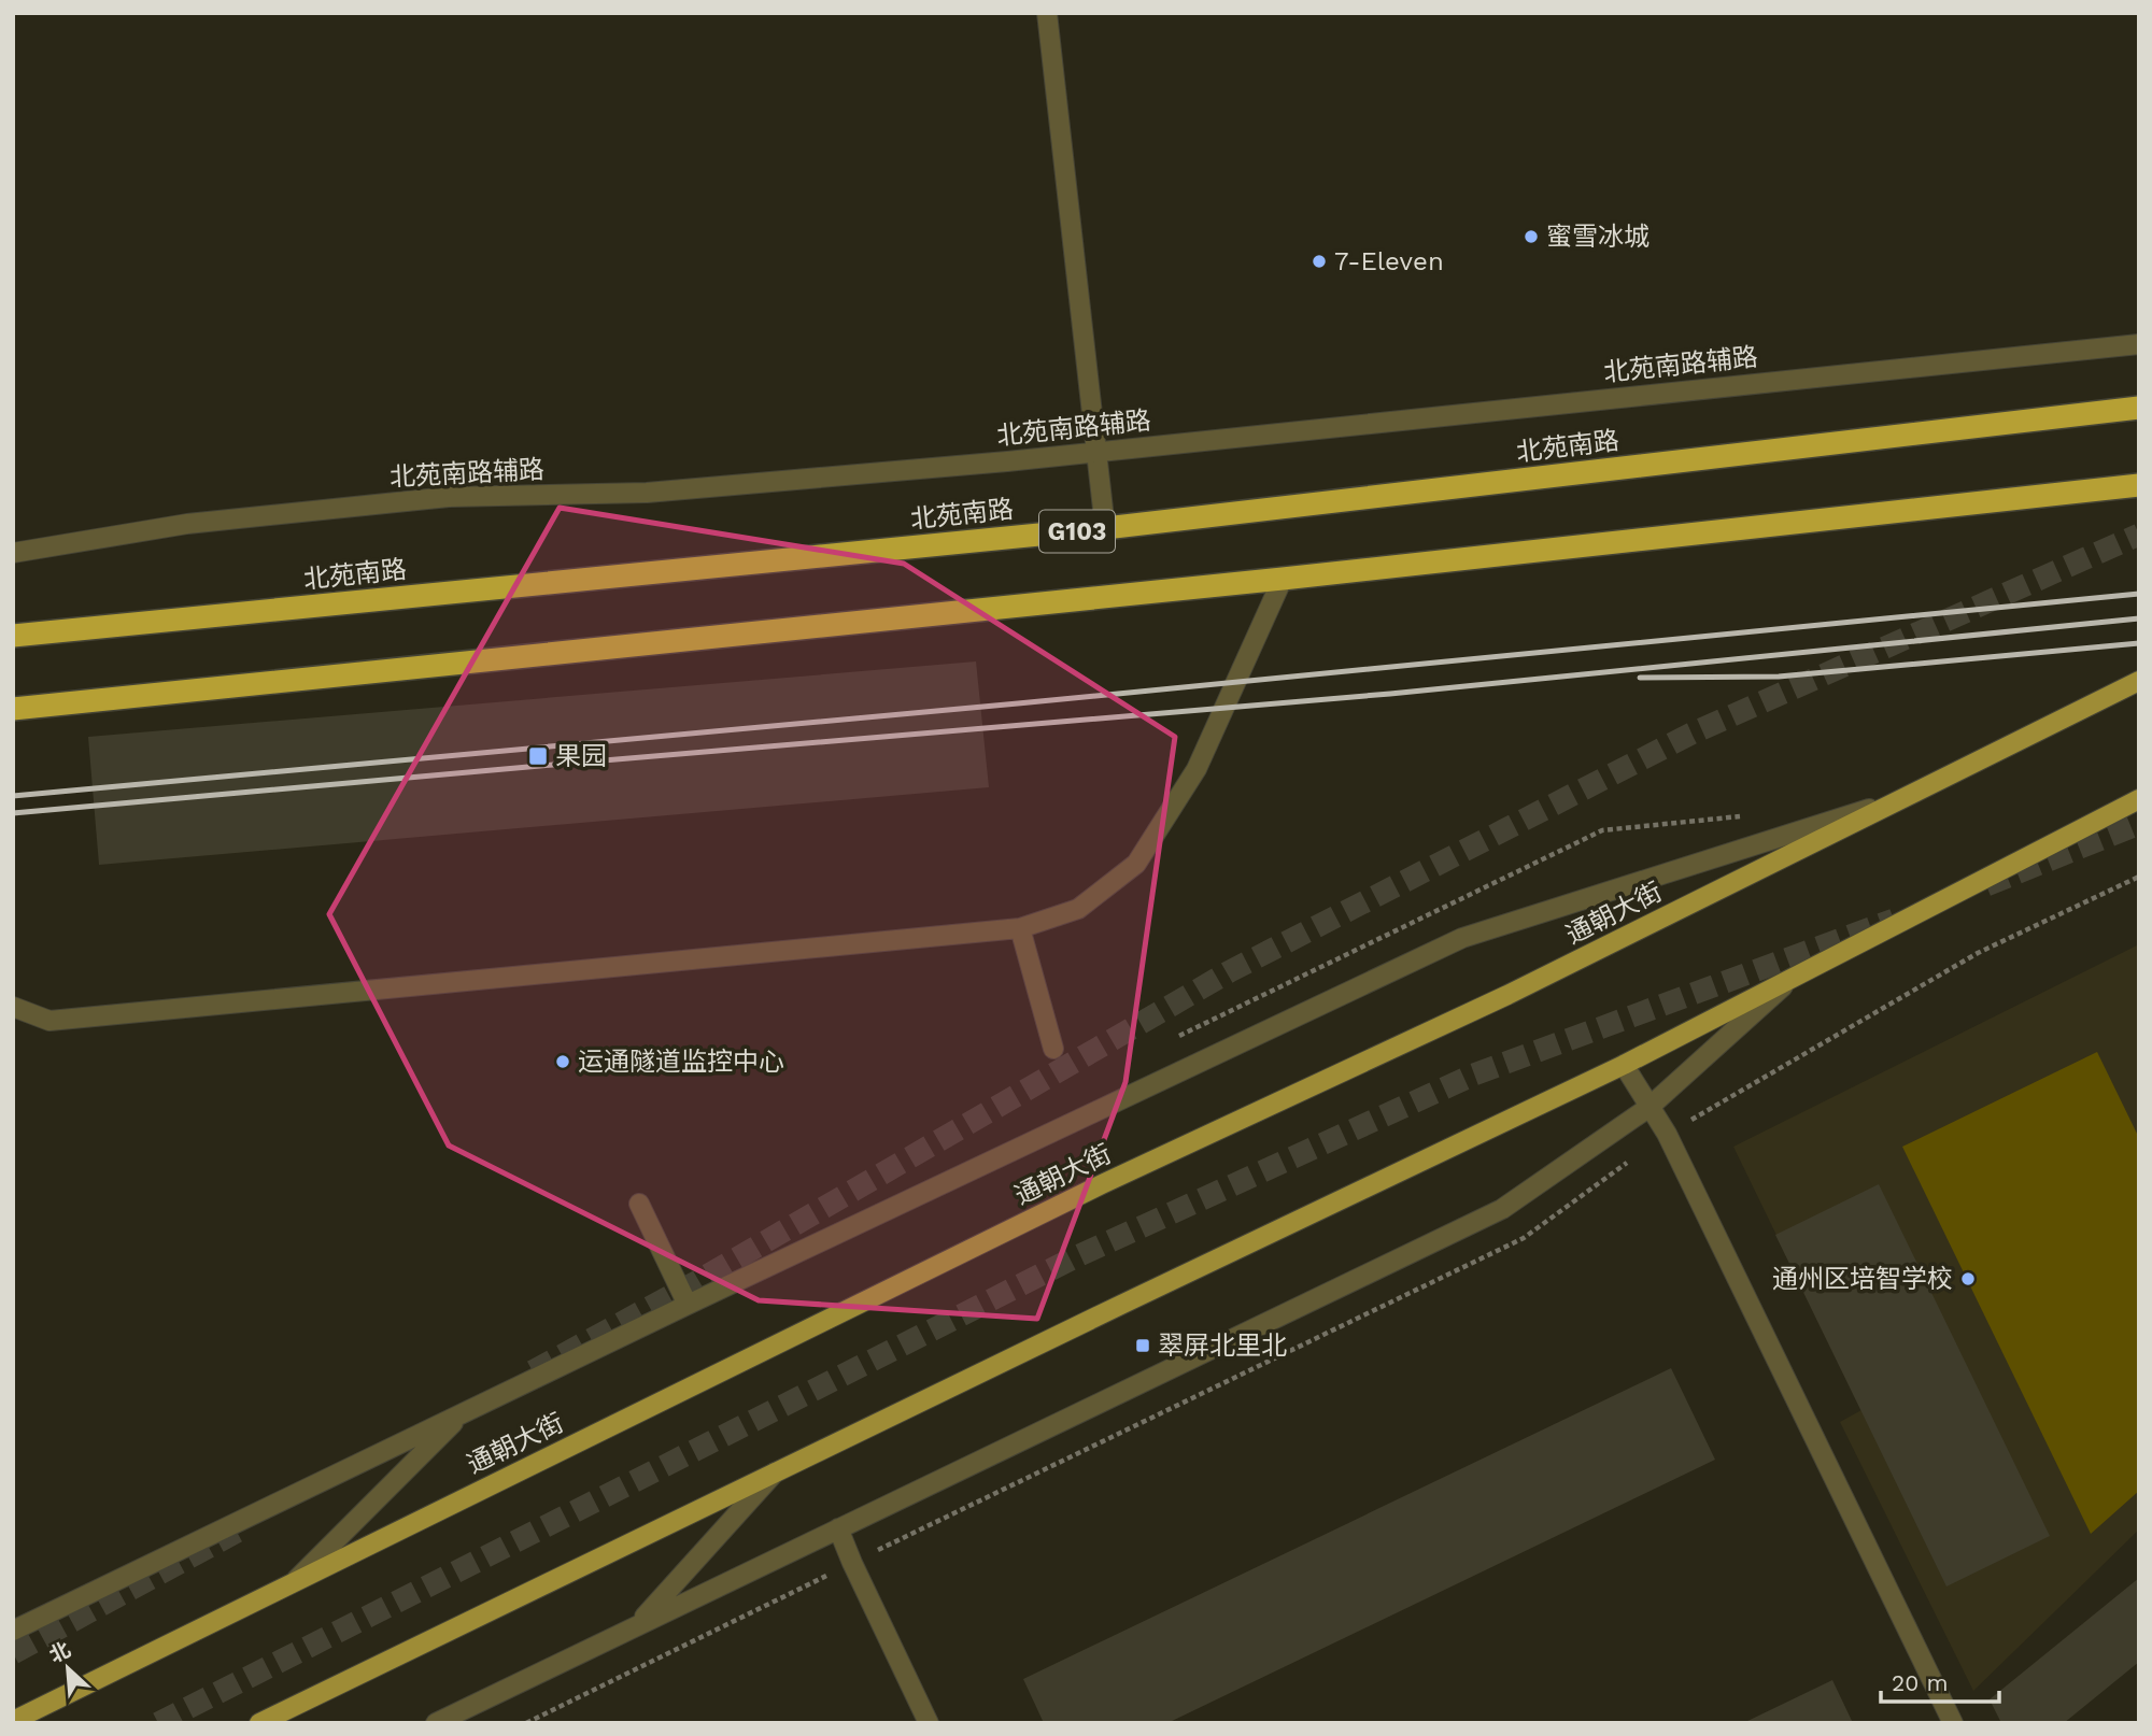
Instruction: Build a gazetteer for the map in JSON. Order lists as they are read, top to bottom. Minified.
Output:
{"streets":{"highway":["北苑南路","G103"],"main road":["通朝大街"],"street":["北苑南路辅路"]},"places":{"other":["蜜雪冰城","7-Eleven","运通隧道监控中心","通州区培智学校"],"transit":["果园","翠屏北里北"]},"scale_bar":"20 m","north":"top left"}
